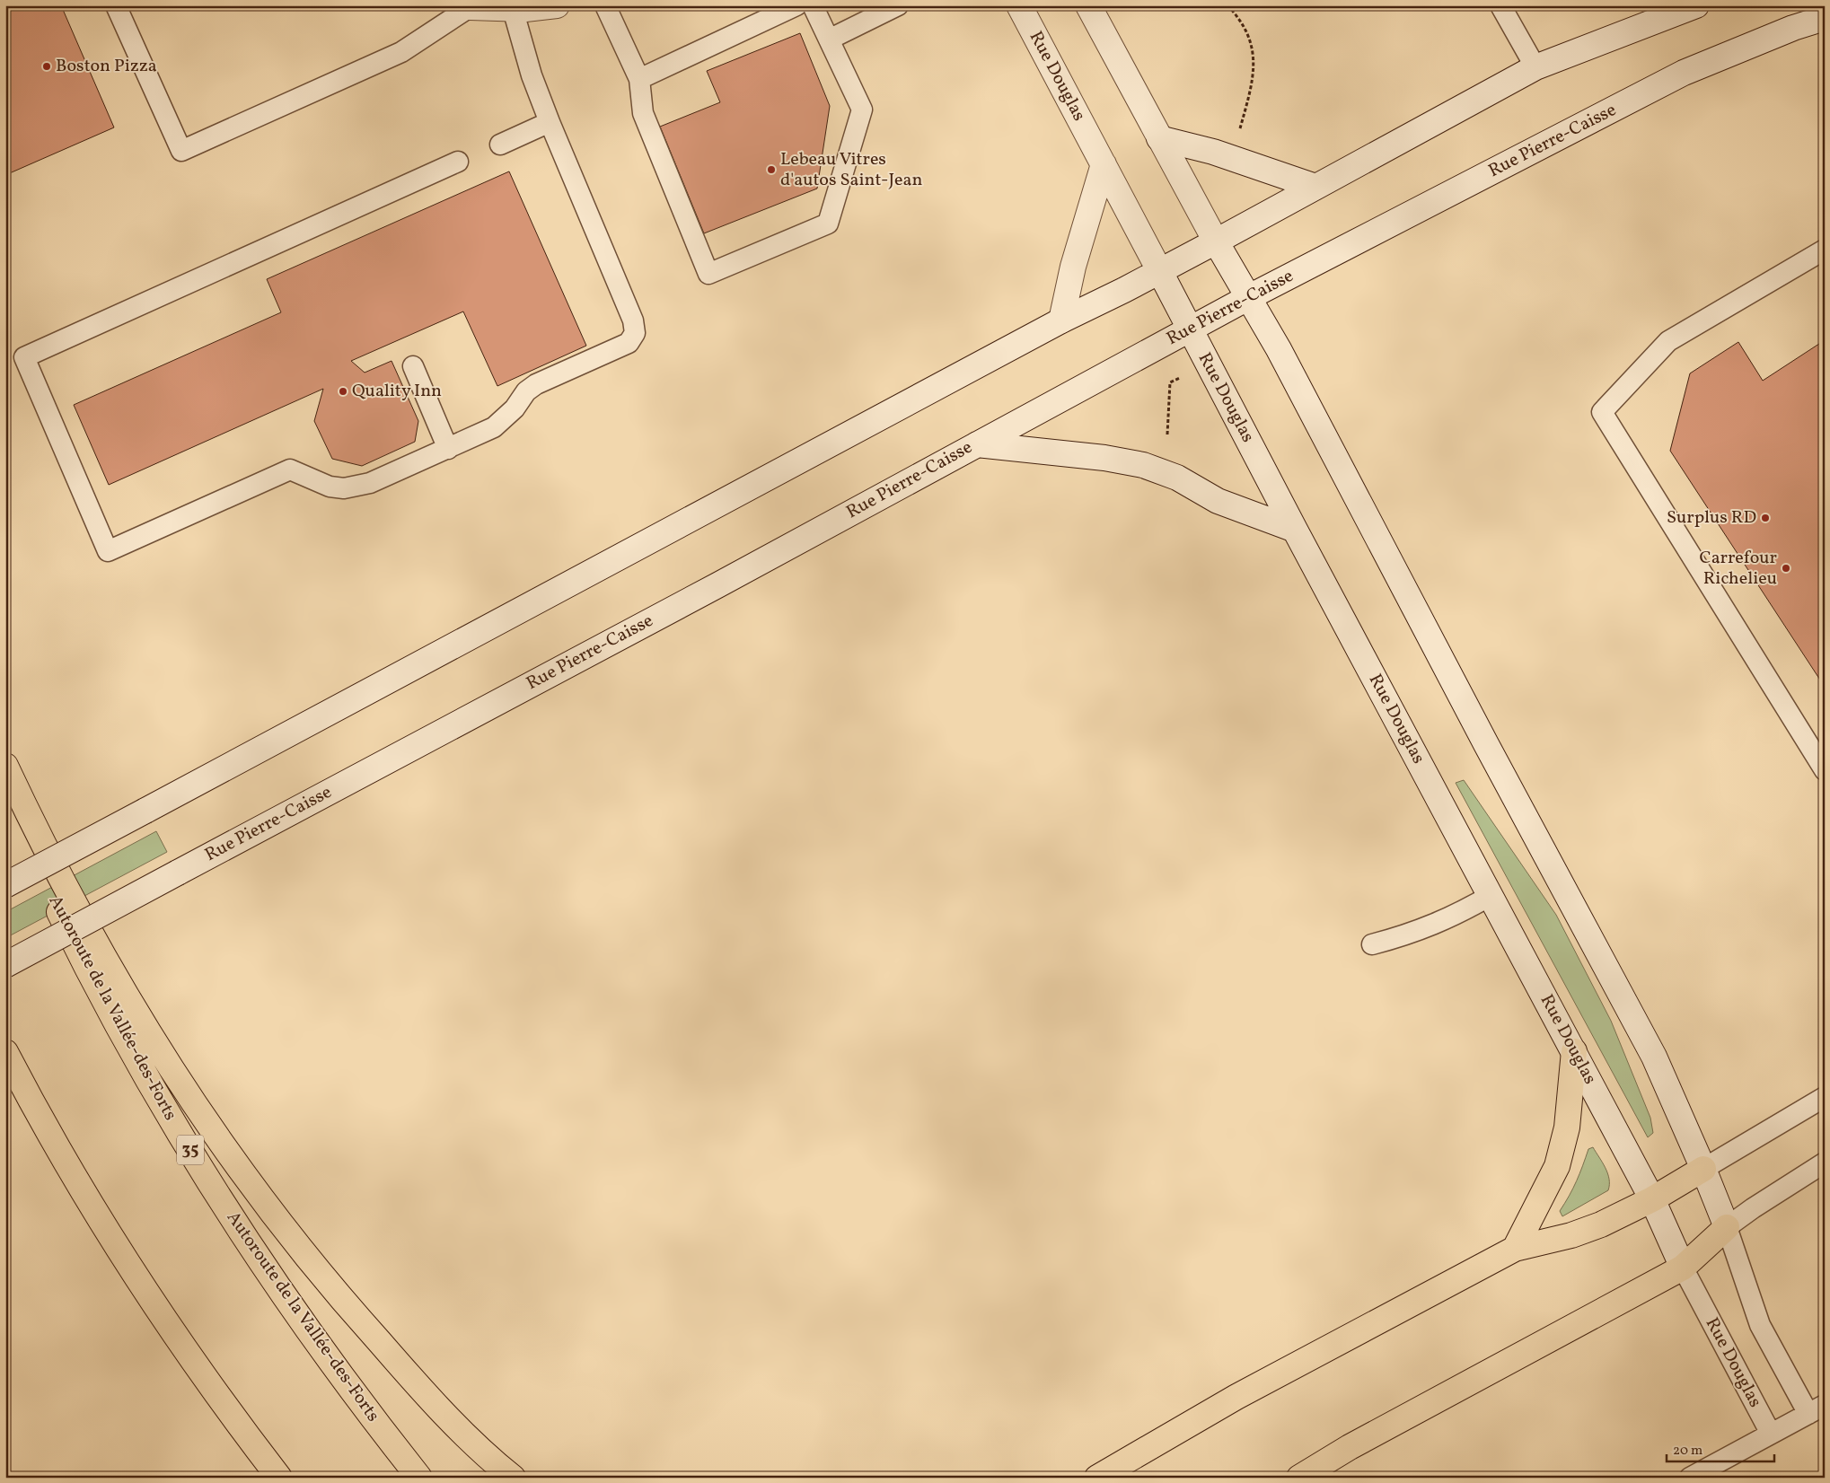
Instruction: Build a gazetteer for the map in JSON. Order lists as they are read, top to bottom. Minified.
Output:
{"streets":{"highway":["Autoroute de la Vallée-des-Forts","35"],"main road":["Rue Douglas","Rue Pierre-Caisse"]},"crossings":[["Rue Douglas","Rue Pierre-Caisse"]],"places":["Boston Pizza","Lebeau Vitres d'autos Saint-Jean","Quality Inn","Surplus RD","Carrefour Richelieu"],"scale_bar":"20 m"}
